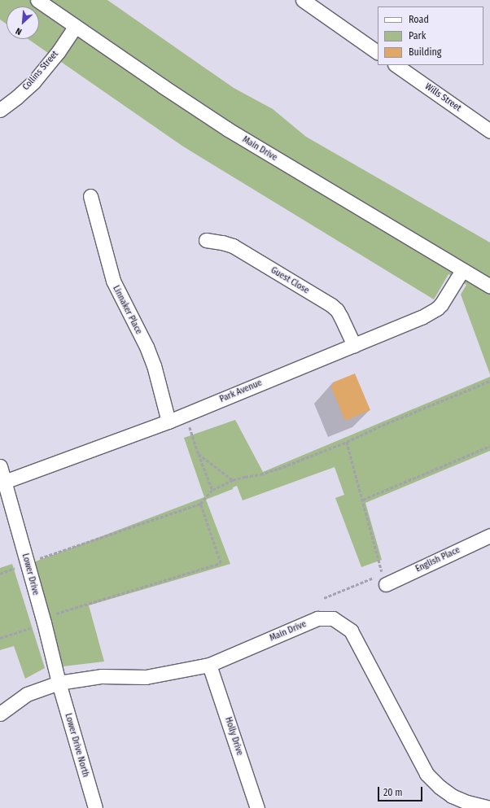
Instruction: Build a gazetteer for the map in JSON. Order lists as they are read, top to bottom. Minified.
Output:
{"streets":{"street":["Collins Street","Wills Street","Main Drive","Guest Close","Linnaker Place","Park Avenue","English Place","Lower Drive","Holly Drive","Lower Drive North"]},"crossings":[["Collins Street","Main Drive"],["Main Drive","Park Avenue"],["Main Drive","Lower Drive"],["Main Drive","Holly Drive"],["Main Drive","Lower Drive North"],["Guest Close","Park Avenue"],["Linnaker Place","Park Avenue"],["Park Avenue","Lower Drive"],["Lower Drive","Lower Drive North"]],"legend":["Road","Park","Building"],"scale_bar":"20 m","north":"bottom left"}
